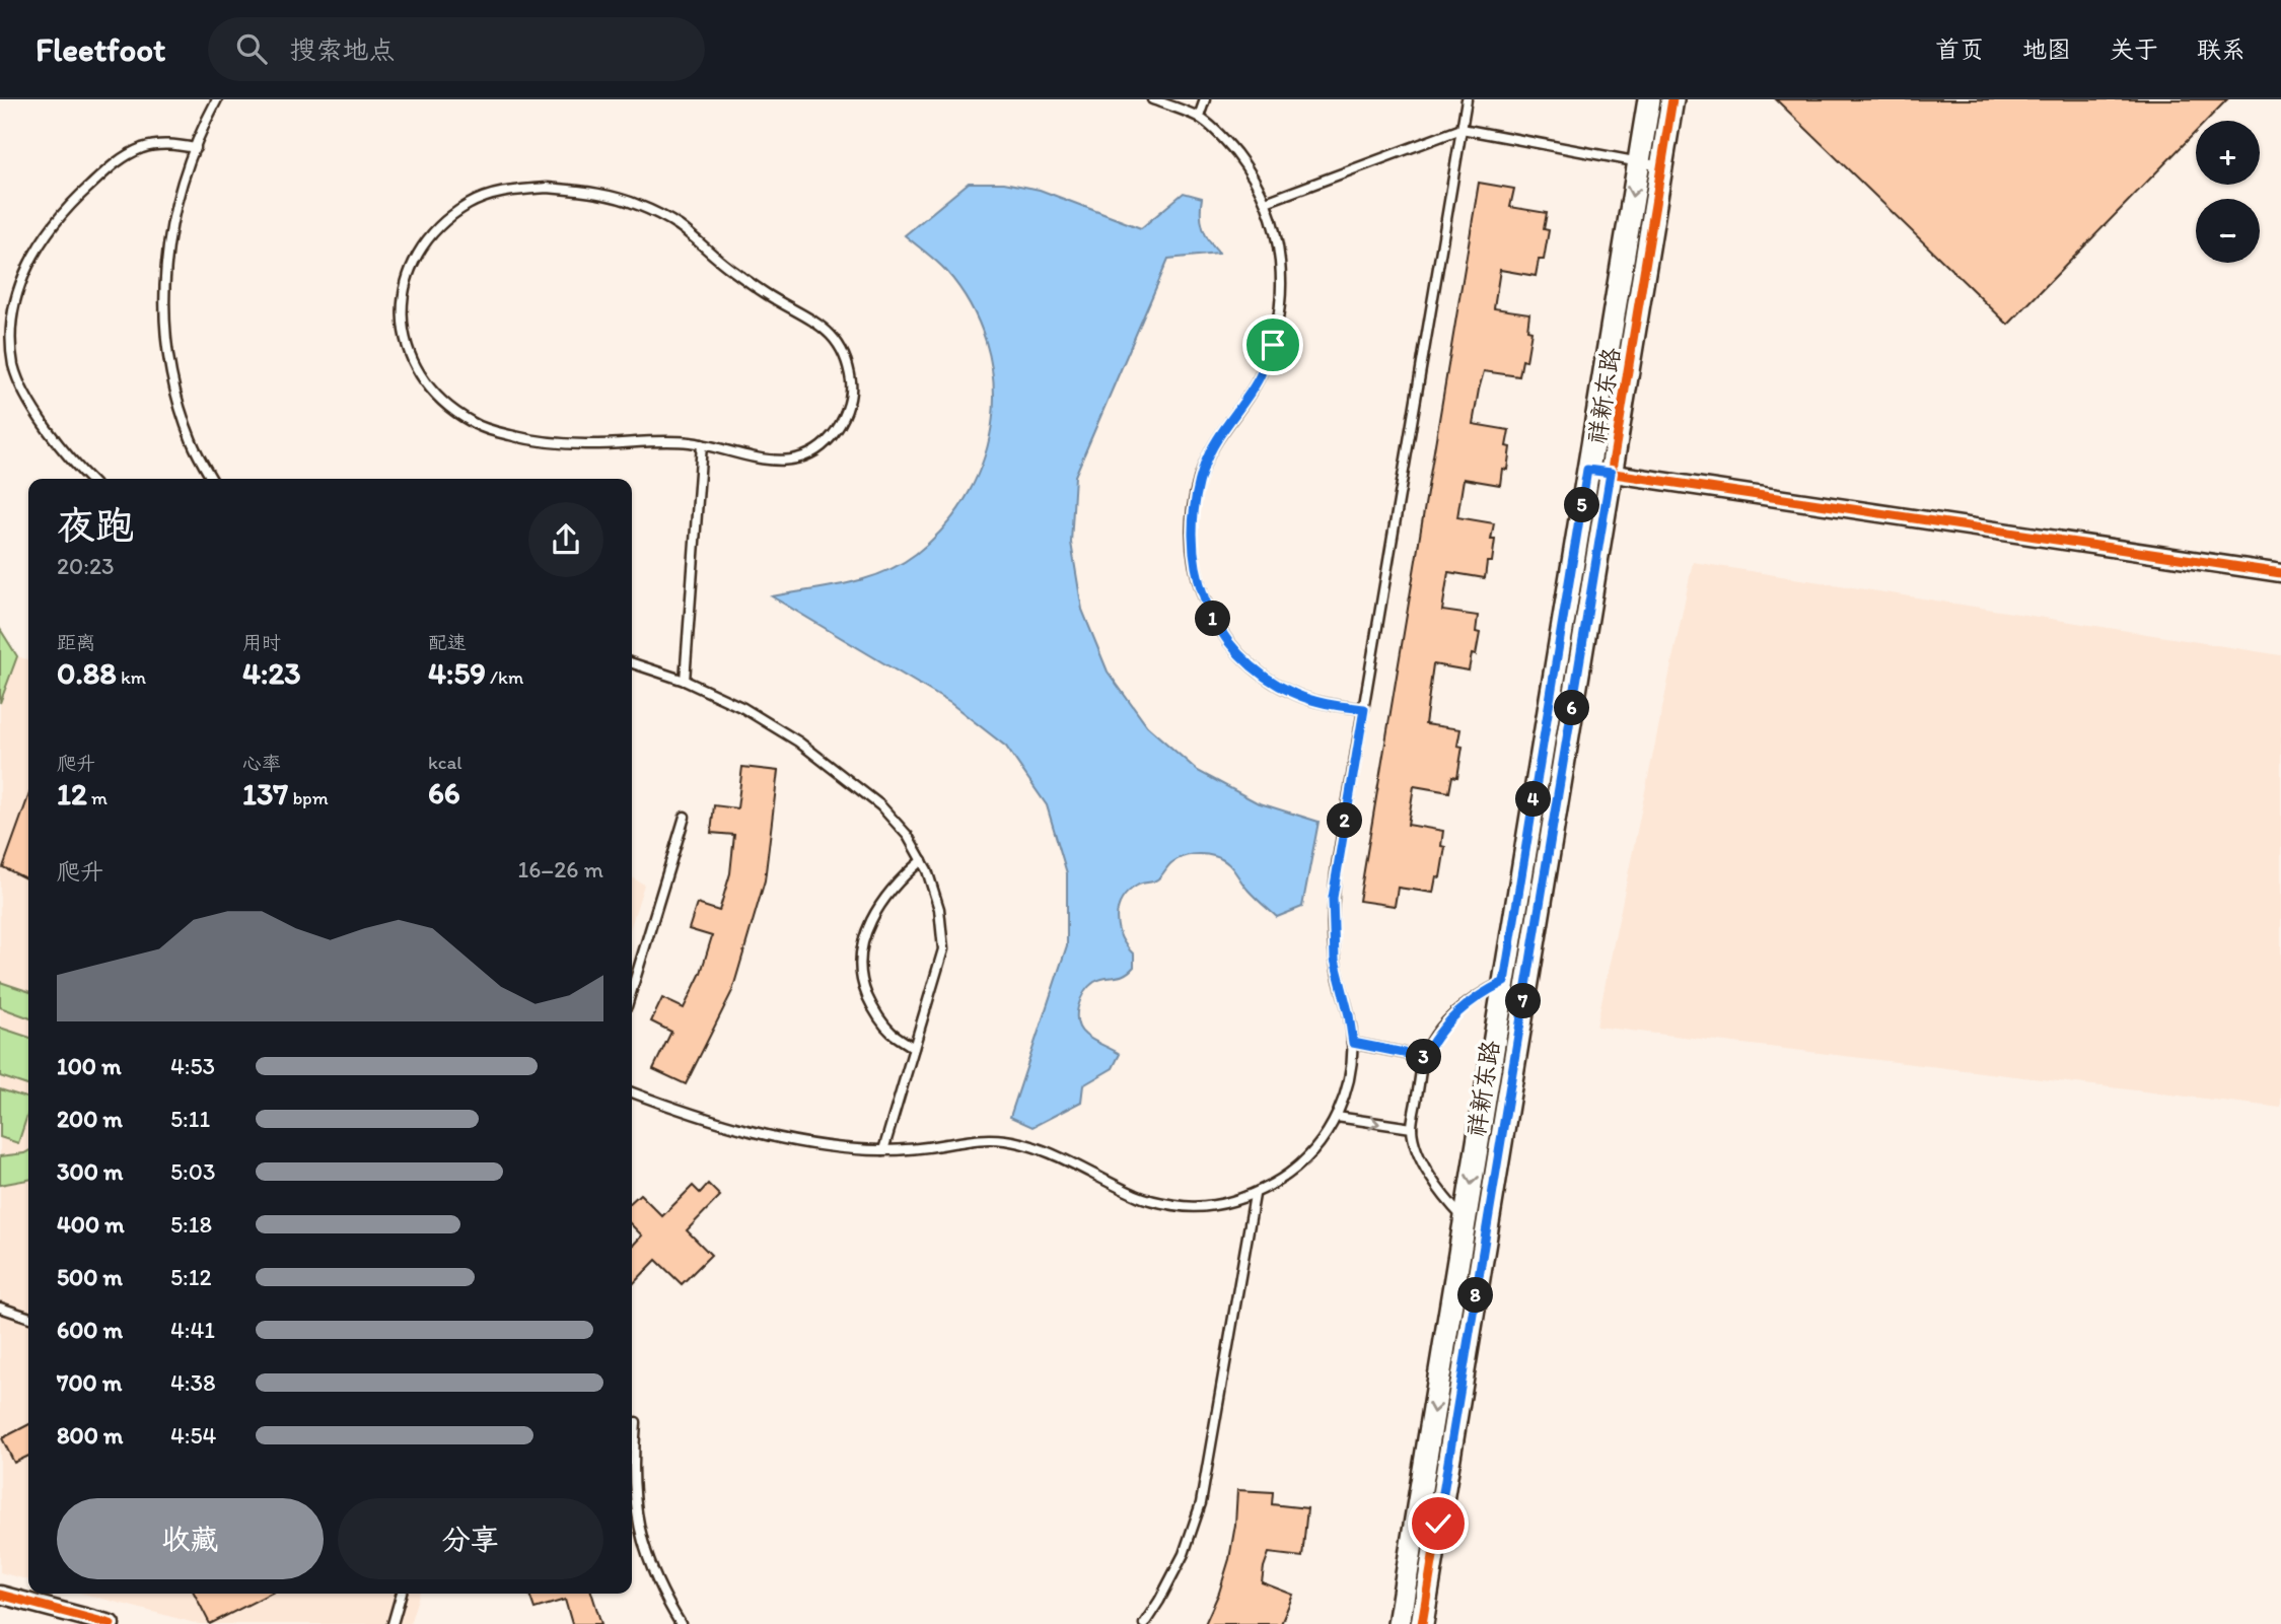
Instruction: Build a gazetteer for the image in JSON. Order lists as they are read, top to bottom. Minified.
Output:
{"streets":{"street":["祥新东路"]},"page":{"header":"Fleetfoot","search":"搜索地点","nav":["首页","地图","关于","联系"],"map_buttons":["+","−"],"heading":["夜跑","20:23"],"pins":["5","1","6","4","2","7","3","8"],"stats":[["距离","0.88 km"],["用时","4:23"],["配速","4:59 /km"],["爬升","12 m"],["心率","137 bpm"],["kcal","66"]],"chart":["爬升","16–26 m"],"list":[{"name":"100 m","note":"4:53"},{"name":"200 m","note":"5:11"},{"name":"300 m","note":"5:03"},{"name":"400 m","note":"5:18"},{"name":"500 m","note":"5:12"},{"name":"600 m","note":"4:41"},{"name":"700 m","note":"4:38"},{"name":"800 m","note":"4:54"}],"buttons":["收藏","分享"]}}
